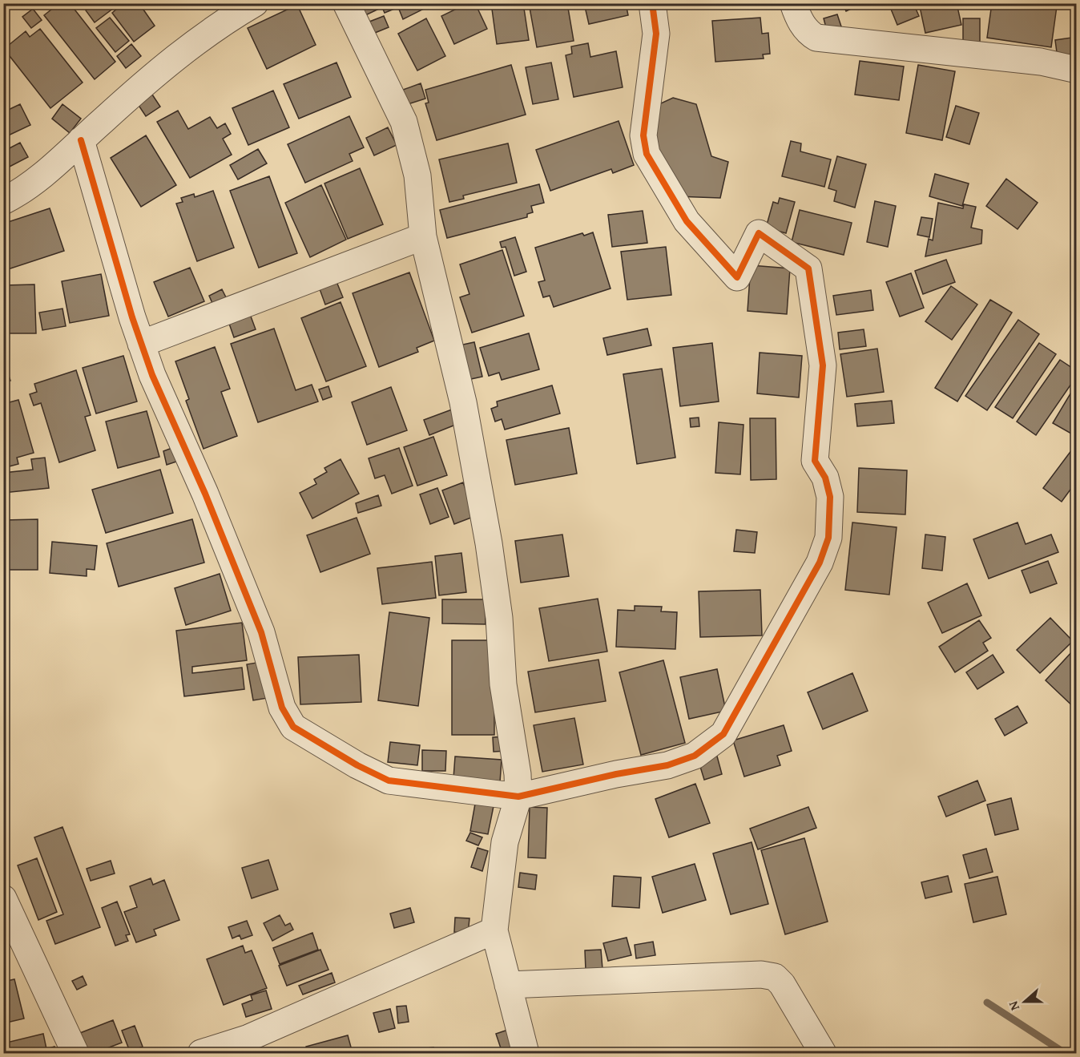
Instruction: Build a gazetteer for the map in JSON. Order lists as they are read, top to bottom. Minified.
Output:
{"north":"left"}
